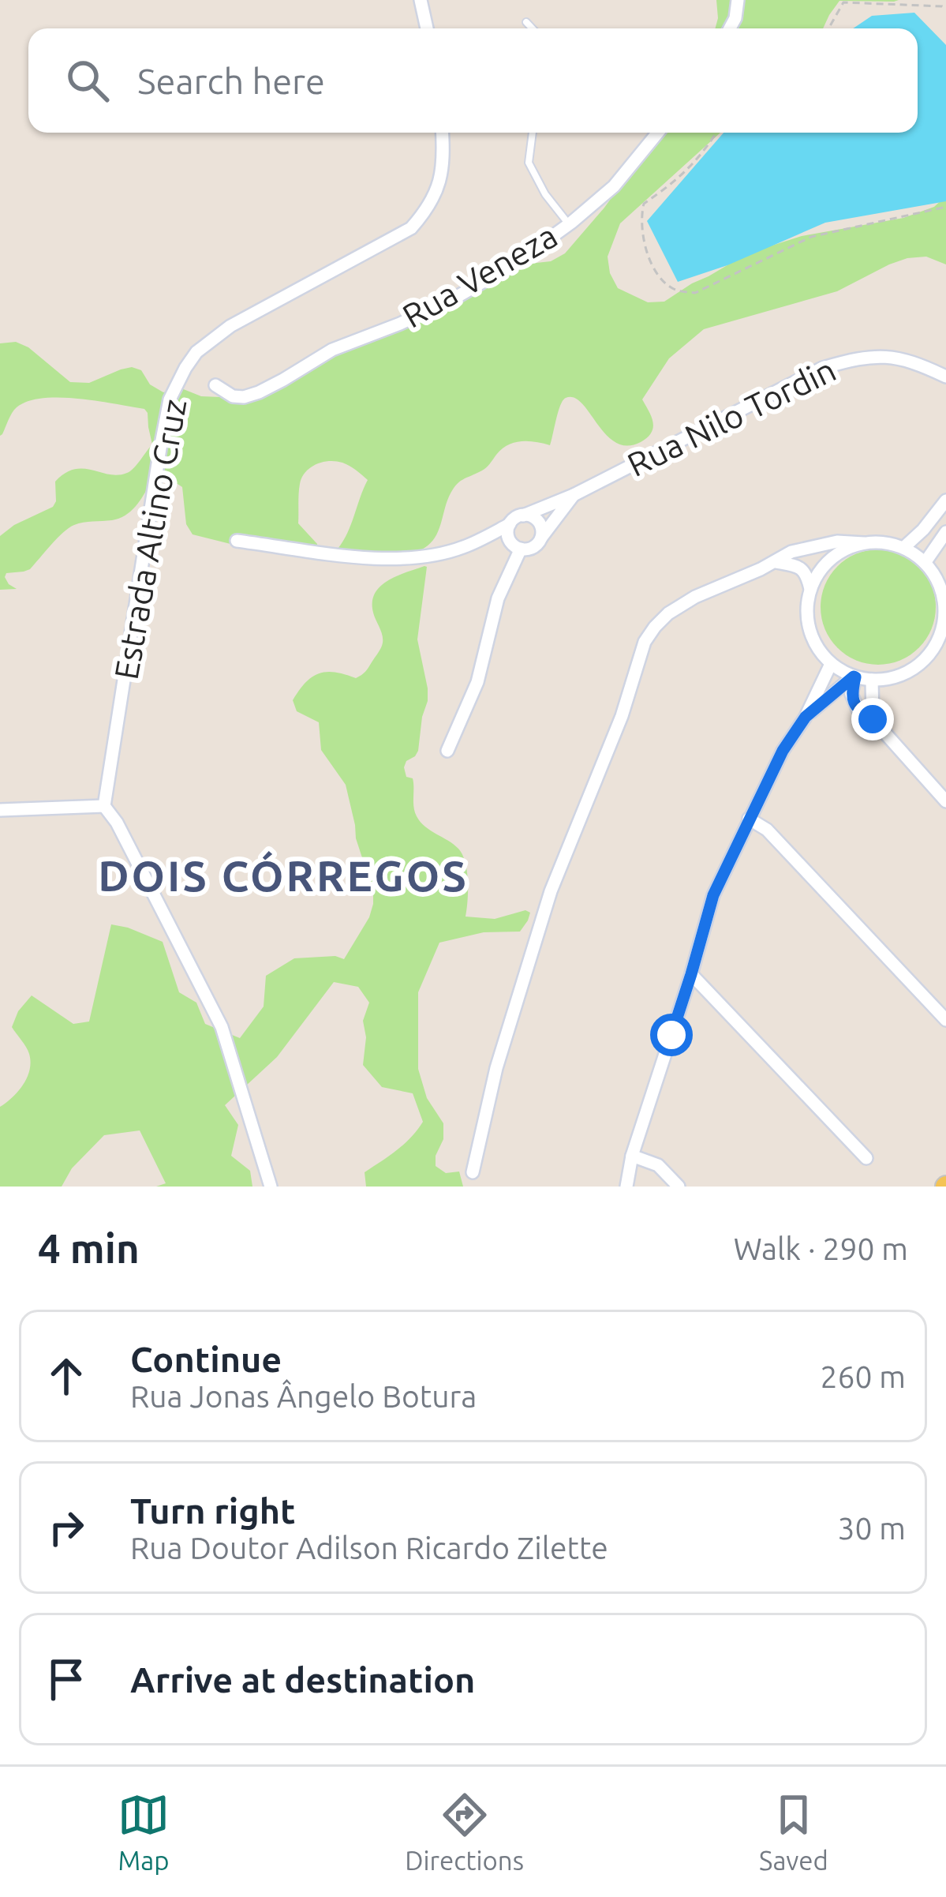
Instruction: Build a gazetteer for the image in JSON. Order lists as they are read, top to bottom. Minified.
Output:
{"streets":{"street":["Rua Veneza","Rua Nilo Tordin","Estrada Altino Cruz"]},"districts":["DOIS CÓRREGOS"],"page":{"search":"Search here","heading":["4 min","Walk · 290 m"],"list":[["Continue","Rua Jonas Ângelo Botura","260 m"],["Turn right","Rua Doutor Adilson Ricardo Zilette","30 m"],"Arrive at destination"],"nav":["Map","Directions","Saved"]}}
